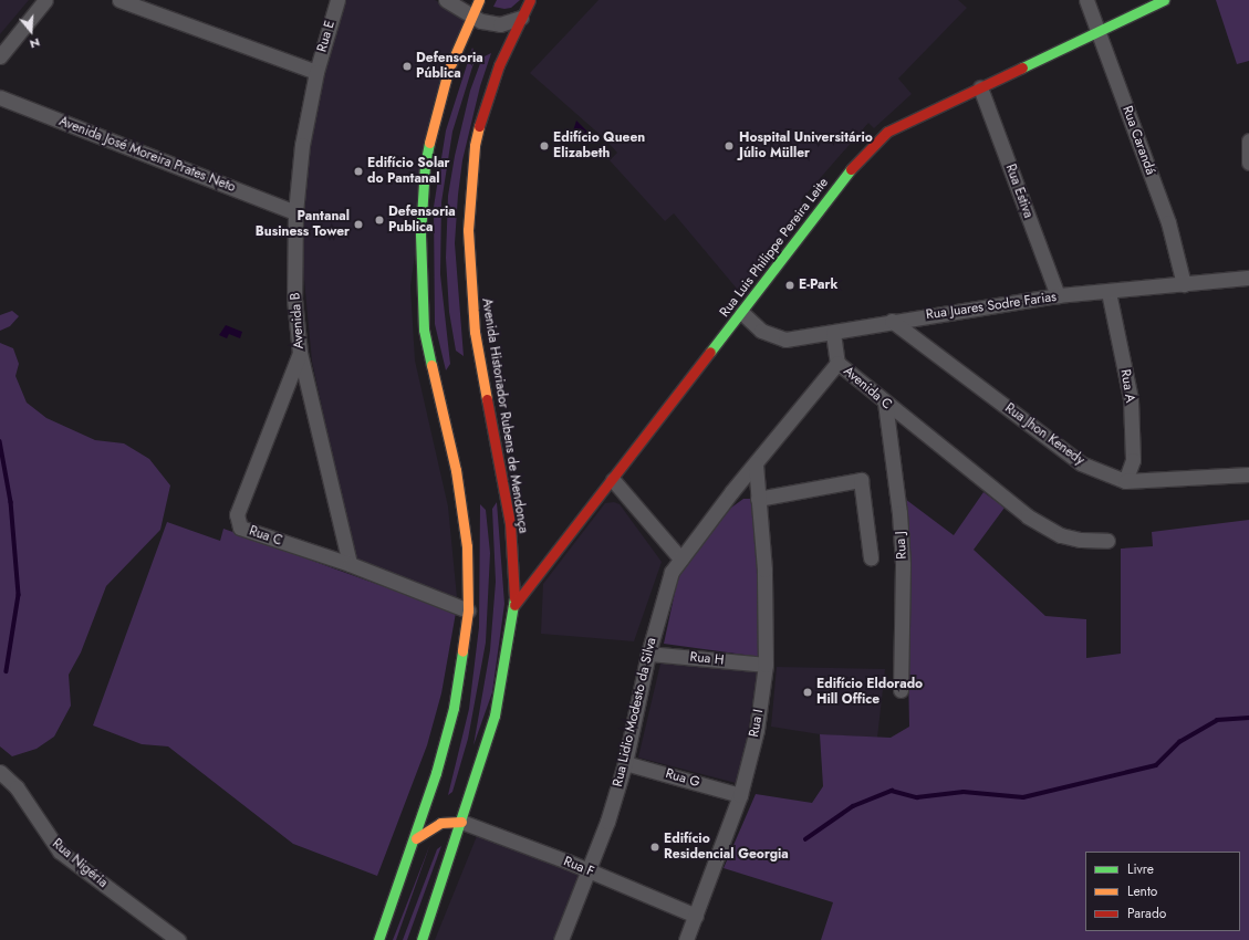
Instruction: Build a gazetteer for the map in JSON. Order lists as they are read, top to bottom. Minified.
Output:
{"streets":{"main road":["Rua Luis Philippe Pereira Leite","Avenida Historiador Rubens de Mendonça"],"street":["Rua E","Rua Carandá","Avenida José Moreira Prates Neto","Rua Estiva","Rua Juares Sodre Farias","Avenida B","Rua A","Avenida C","Rua Jhon Kenedy","Rua C","Rua J","Rua H","Rua Lidio Modesto da Silva","Rua I","Rua G","Rua Nigéria","Rua F"]},"crossings":[["Rua E","Avenida B"],["Rua Carandá","Rua Luis Philippe Pereira Leite"],["Rua Carandá","Rua Juares Sodre Farias"],["Avenida José Moreira Prates Neto","Avenida B"],["Rua Estiva","Rua Luis Philippe Pereira Leite"],["Rua Estiva","Rua Juares Sodre Farias"],["Rua Luis Philippe Pereira Leite","Rua Juares Sodre Farias"],["Rua Luis Philippe Pereira Leite","Avenida Historiador Rubens de Mendonça"],["Rua Juares Sodre Farias","Rua A"],["Rua Juares Sodre Farias","Rua Jhon Kenedy"],["Avenida B","Rua C"],["Rua A","Rua Jhon Kenedy"],["Avenida C","Rua J"],["Avenida C","Rua Lidio Modesto da Silva"],["Avenida C","Rua I"],["Avenida Historiador Rubens de Mendonça","Rua F"],["Rua H","Rua Lidio Modesto da Silva"],["Rua H","Rua I"],["Rua Lidio Modesto da Silva","Rua G"],["Rua Lidio Modesto da Silva","Rua F"],["Rua I","Rua G"],["Rua I","Rua F"]],"places":["Defensoria Pública","Edifício Queen Elizabeth","Hospital Universitário Júlio Müller","Edifício Solar do Pantanal","Defensoria Publica","Pantanal Business Tower","E-Park","Edifício Eldorado Hill Office","Edifício Residencial Georgia"],"legend":["Livre","Lento","Parado"],"north":"bottom"}
